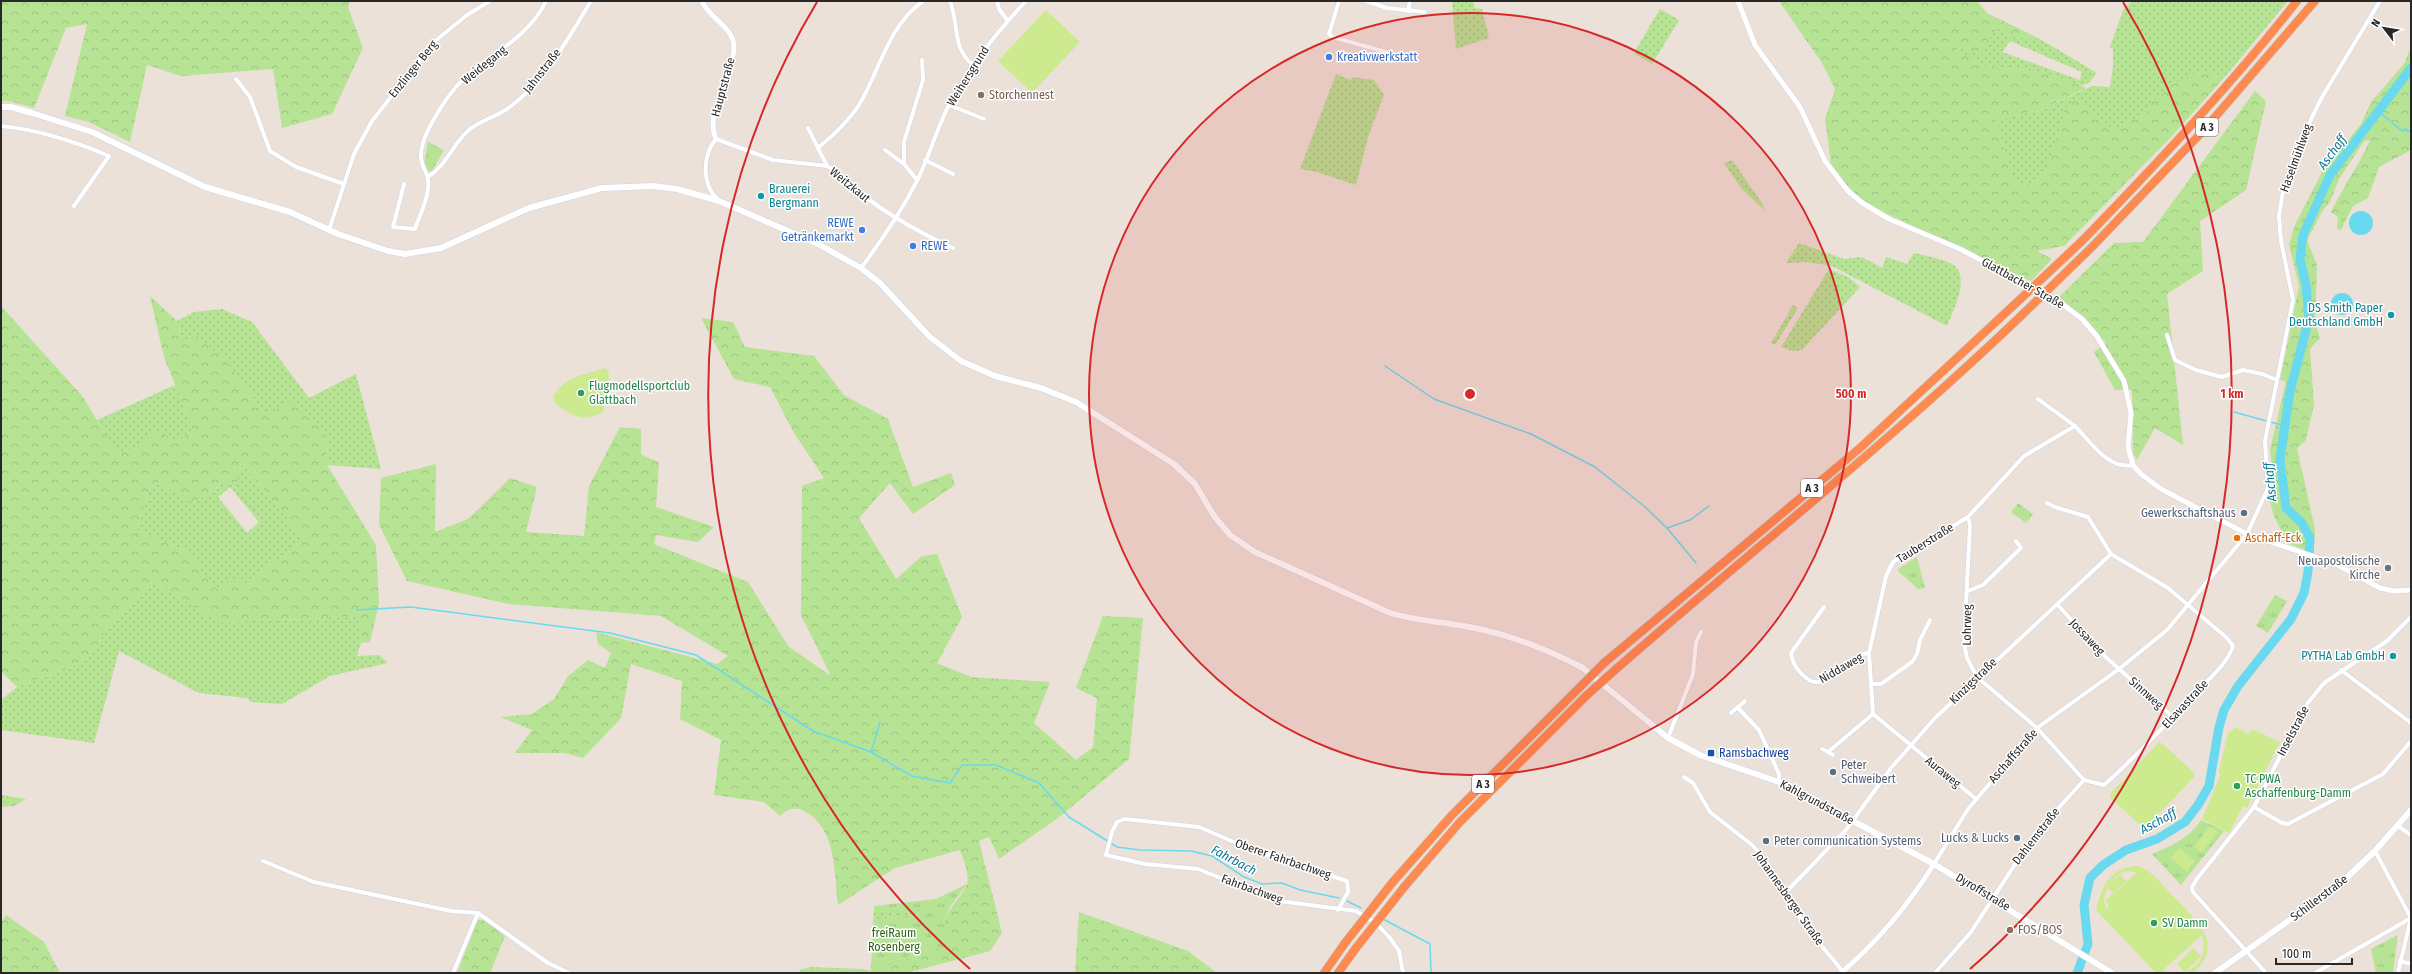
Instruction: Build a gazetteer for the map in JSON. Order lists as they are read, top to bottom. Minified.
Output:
{"streets":{"highway":["A 3"],"main road":["Kahlgrundstraße","Dyroffstraße","Schillerstraße"],"street":["Weidegang","Enzlinger Berg","Jahnstraße","Weihersgrund","Hauptstraße","Haselmühlweg","Weitzkaut","Glattbacher Straße","Tauberstraße","Lohrweg","Jossaweg","Niddaweg","Kinzigstraße","Sinnweg","Elsavastraße","Inselstraße","Aschaffstraße","Auraweg","Dahlemstraße","Oberer Fahrbachweg","Fahrbachweg","Johannesberger Straße"]},"crossings":[["Weidegang","Jahnstraße"],["Enzlinger Berg","Kahlgrundstraße"],["Weihersgrund","Weitzkaut"],["Weihersgrund","Kahlgrundstraße"],["Hauptstraße","Weitzkaut"],["Haselmühlweg","Aschaffstraße"],["Tauberstraße","Lohrweg"],["Tauberstraße","Niddaweg"],["Lohrweg","Kinzigstraße"],["Lohrweg","Elsavastraße"],["Lohrweg","Aschaffstraße"],["Lohrweg","Dahlemstraße"],["Jossaweg","Kinzigstraße"],["Jossaweg","Sinnweg"],["Jossaweg","Aschaffstraße"],["Kinzigstraße","Auraweg"],["Kinzigstraße","Kahlgrundstraße"],["Kinzigstraße","Johannesberger Straße"],["Sinnweg","Elsavastraße"],["Sinnweg","Aschaffstraße"],["Elsavastraße","Aschaffstraße"],["Elsavastraße","Dahlemstraße"],["Inselstraße","Schillerstraße"],["Aschaffstraße","Auraweg"],["Aschaffstraße","Kahlgrundstraße"],["Aschaffstraße","Dyroffstraße"],["Aschaffstraße","Johannesberger Straße"],["Kahlgrundstraße","Dyroffstraße"],["Dahlemstraße","Dyroffstraße"],["Oberer Fahrbachweg","Fahrbachweg"]],"water":["Aschaff","Fahrbach"],"parks":["freiRaum Rosenberg"],"places":{"other":["Kreativwerkstatt","Storchennest","Brauerei Bergmann","REWE Getränkemarkt","REWE","DS Smith Paper Deutschland GmbH","Flugmodellsportclub Glattbach","Gewerkschaftshaus","Aschaff-Eck","Neuapostolische Kirche","PYTHA Lab GmbH","Peter Schweibert","TC PWA Aschaffenburg-Damm","Lucks & Lucks","Peter communication Systems","SV Damm","FOS/BOS"],"transit":["Ramsbachweg"]},"scale_bar":"100 m","north":"top left","rings":["500 m","1 km"]}
